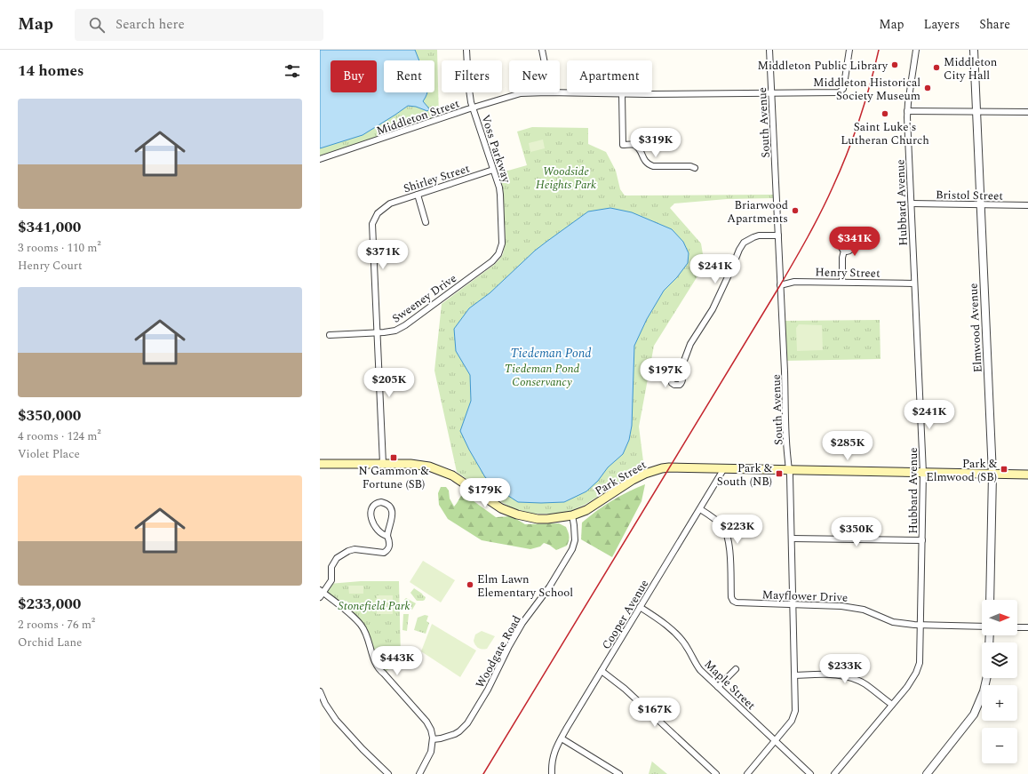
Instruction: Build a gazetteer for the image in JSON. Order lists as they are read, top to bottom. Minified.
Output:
{"streets":{"main road":["Park Street"],"street":["Middleton Street","South Avenue","Voss Parkway","Shirley Street","Bristol Street","Hubbard Avenue","Henry Street","Sweeney Drive","Elmwood Avenue","Mayflower Drive","Cooper Avenue","Woodgate Road","Maple Street"]},"crossings":[["Middleton Street","South Avenue"],["Middleton Street","Voss Parkway"],["South Avenue","Henry Street"],["South Avenue","Park Street"],["South Avenue","Mayflower Drive"],["South Avenue","Maple Street"],["Voss Parkway","Shirley Street"],["Voss Parkway","Sweeney Drive"],["Shirley Street","Sweeney Drive"],["Bristol Street","Hubbard Avenue"],["Bristol Street","Elmwood Avenue"],["Hubbard Avenue","Henry Street"],["Hubbard Avenue","Park Street"],["Hubbard Avenue","Mayflower Drive"],["Elmwood Avenue","Park Street"],["Park Street","Cooper Avenue"],["Park Street","Woodgate Road"],["Mayflower Drive","Cooper Avenue"],["Cooper Avenue","Maple Street"]],"water":["Tiedeman Pond"],"parks":["Woodside Heights Park","Tiedeman Pond Conservancy","Stonefield Park"],"places":{"other":["Middleton Public Library","Middleton City Hall","Middleton Historical Society Museum","Saint Luke's Lutheran Church","Briarwood Apartments","Elm Lawn Elementary School"],"transit":["N Gammon & Fortune (SB)","Park & Elmwood (SB)","Park & South (NB)"]},"north":"right","page":{"header":"Map","search":"Search here","nav":["Map","Layers","Share"],"heading":"14 homes","chip":["Buy","Rent","Filters","New","Apartment"],"list":[{"name":"$341,000","note":"3 rooms · 110 m² · Henry Court"},{"name":"$350,000","note":"4 rooms · 124 m² · Violet Place"},{"name":"$233,000","note":"2 rooms · 76 m² · Orchid Lane"}],"price":["$319K","$341K","$371K","$241K","$197K","$205K","$241K","$285K","$179K","$223K","$350K","$443K","$233K","$167K"],"map_buttons":["+","−"]}}
